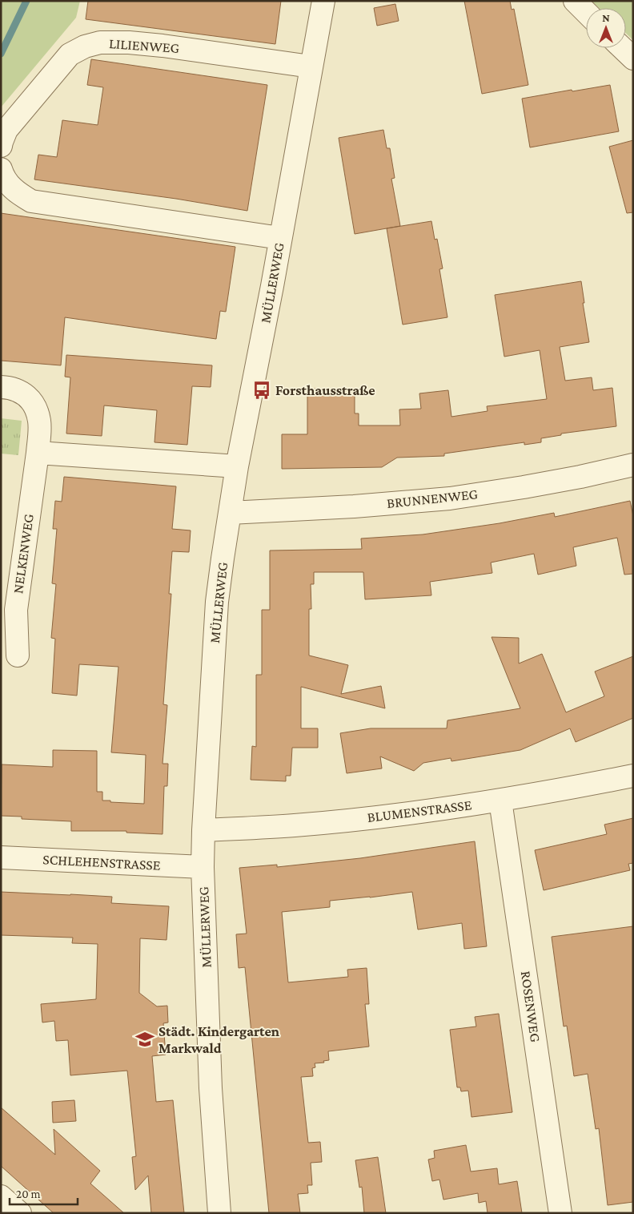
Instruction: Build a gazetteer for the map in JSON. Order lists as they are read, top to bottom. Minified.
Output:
{"streets":{"street":["LILIENWEG","MÜLLERWEG","BRUNNENWEG","NELKENWEG","BLUMENSTRASSE","SCHLEHENSTRASSE","ROSENWEG"]},"crossings":[["LILIENWEG","MÜLLERWEG"],["MÜLLERWEG","BRUNNENWEG"],["MÜLLERWEG","BLUMENSTRASSE"],["MÜLLERWEG","SCHLEHENSTRASSE"],["BLUMENSTRASSE","ROSENWEG"]],"places":{"bus stop":["Forsthausstraße"],"school or university":["Städt. Kindergarten Markwald"]},"scale_bar":"20 m","north":"top"}
